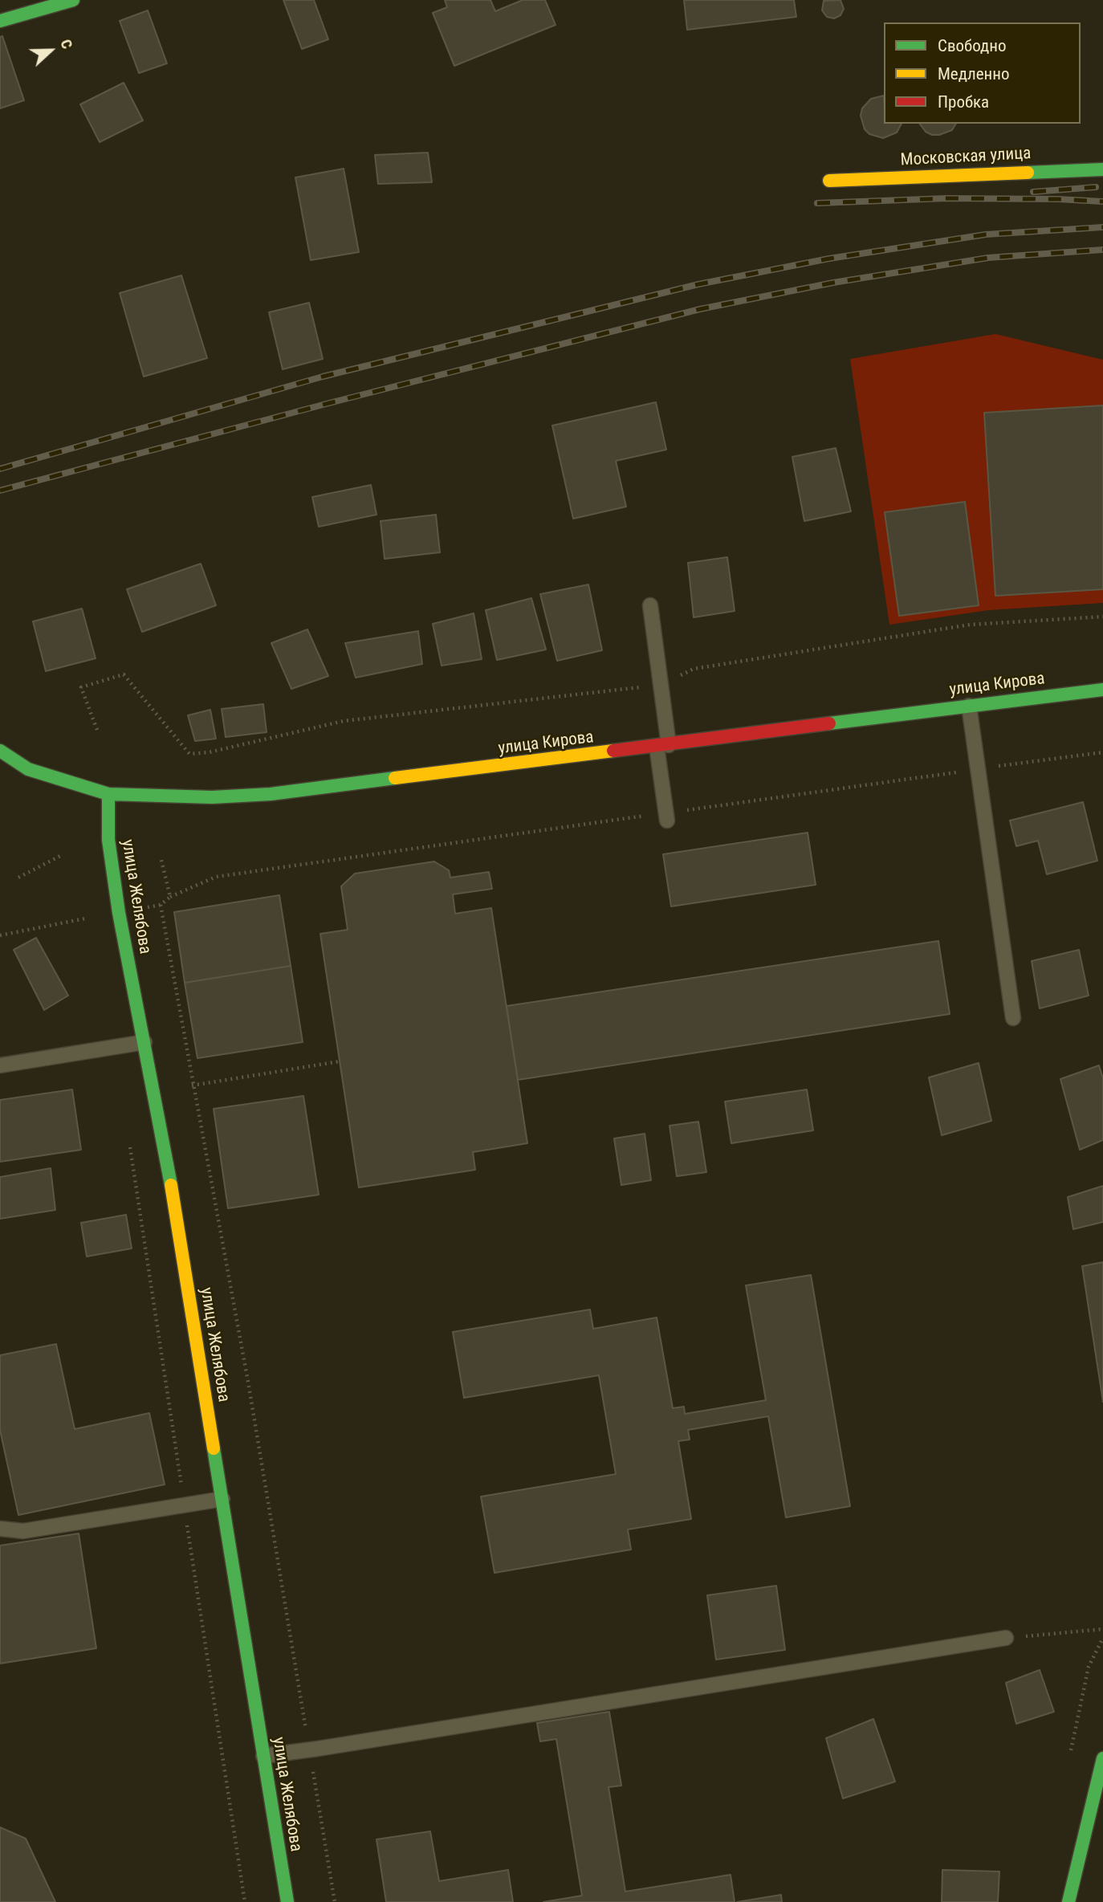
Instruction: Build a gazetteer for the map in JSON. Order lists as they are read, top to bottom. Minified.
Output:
{"streets":{"street":["Московская улица","улица Кирова","улица Желябова"]},"crossings":[["улица Кирова","улица Желябова"]],"legend":["Свободно","Медленно","Пробка"],"north":"right"}
